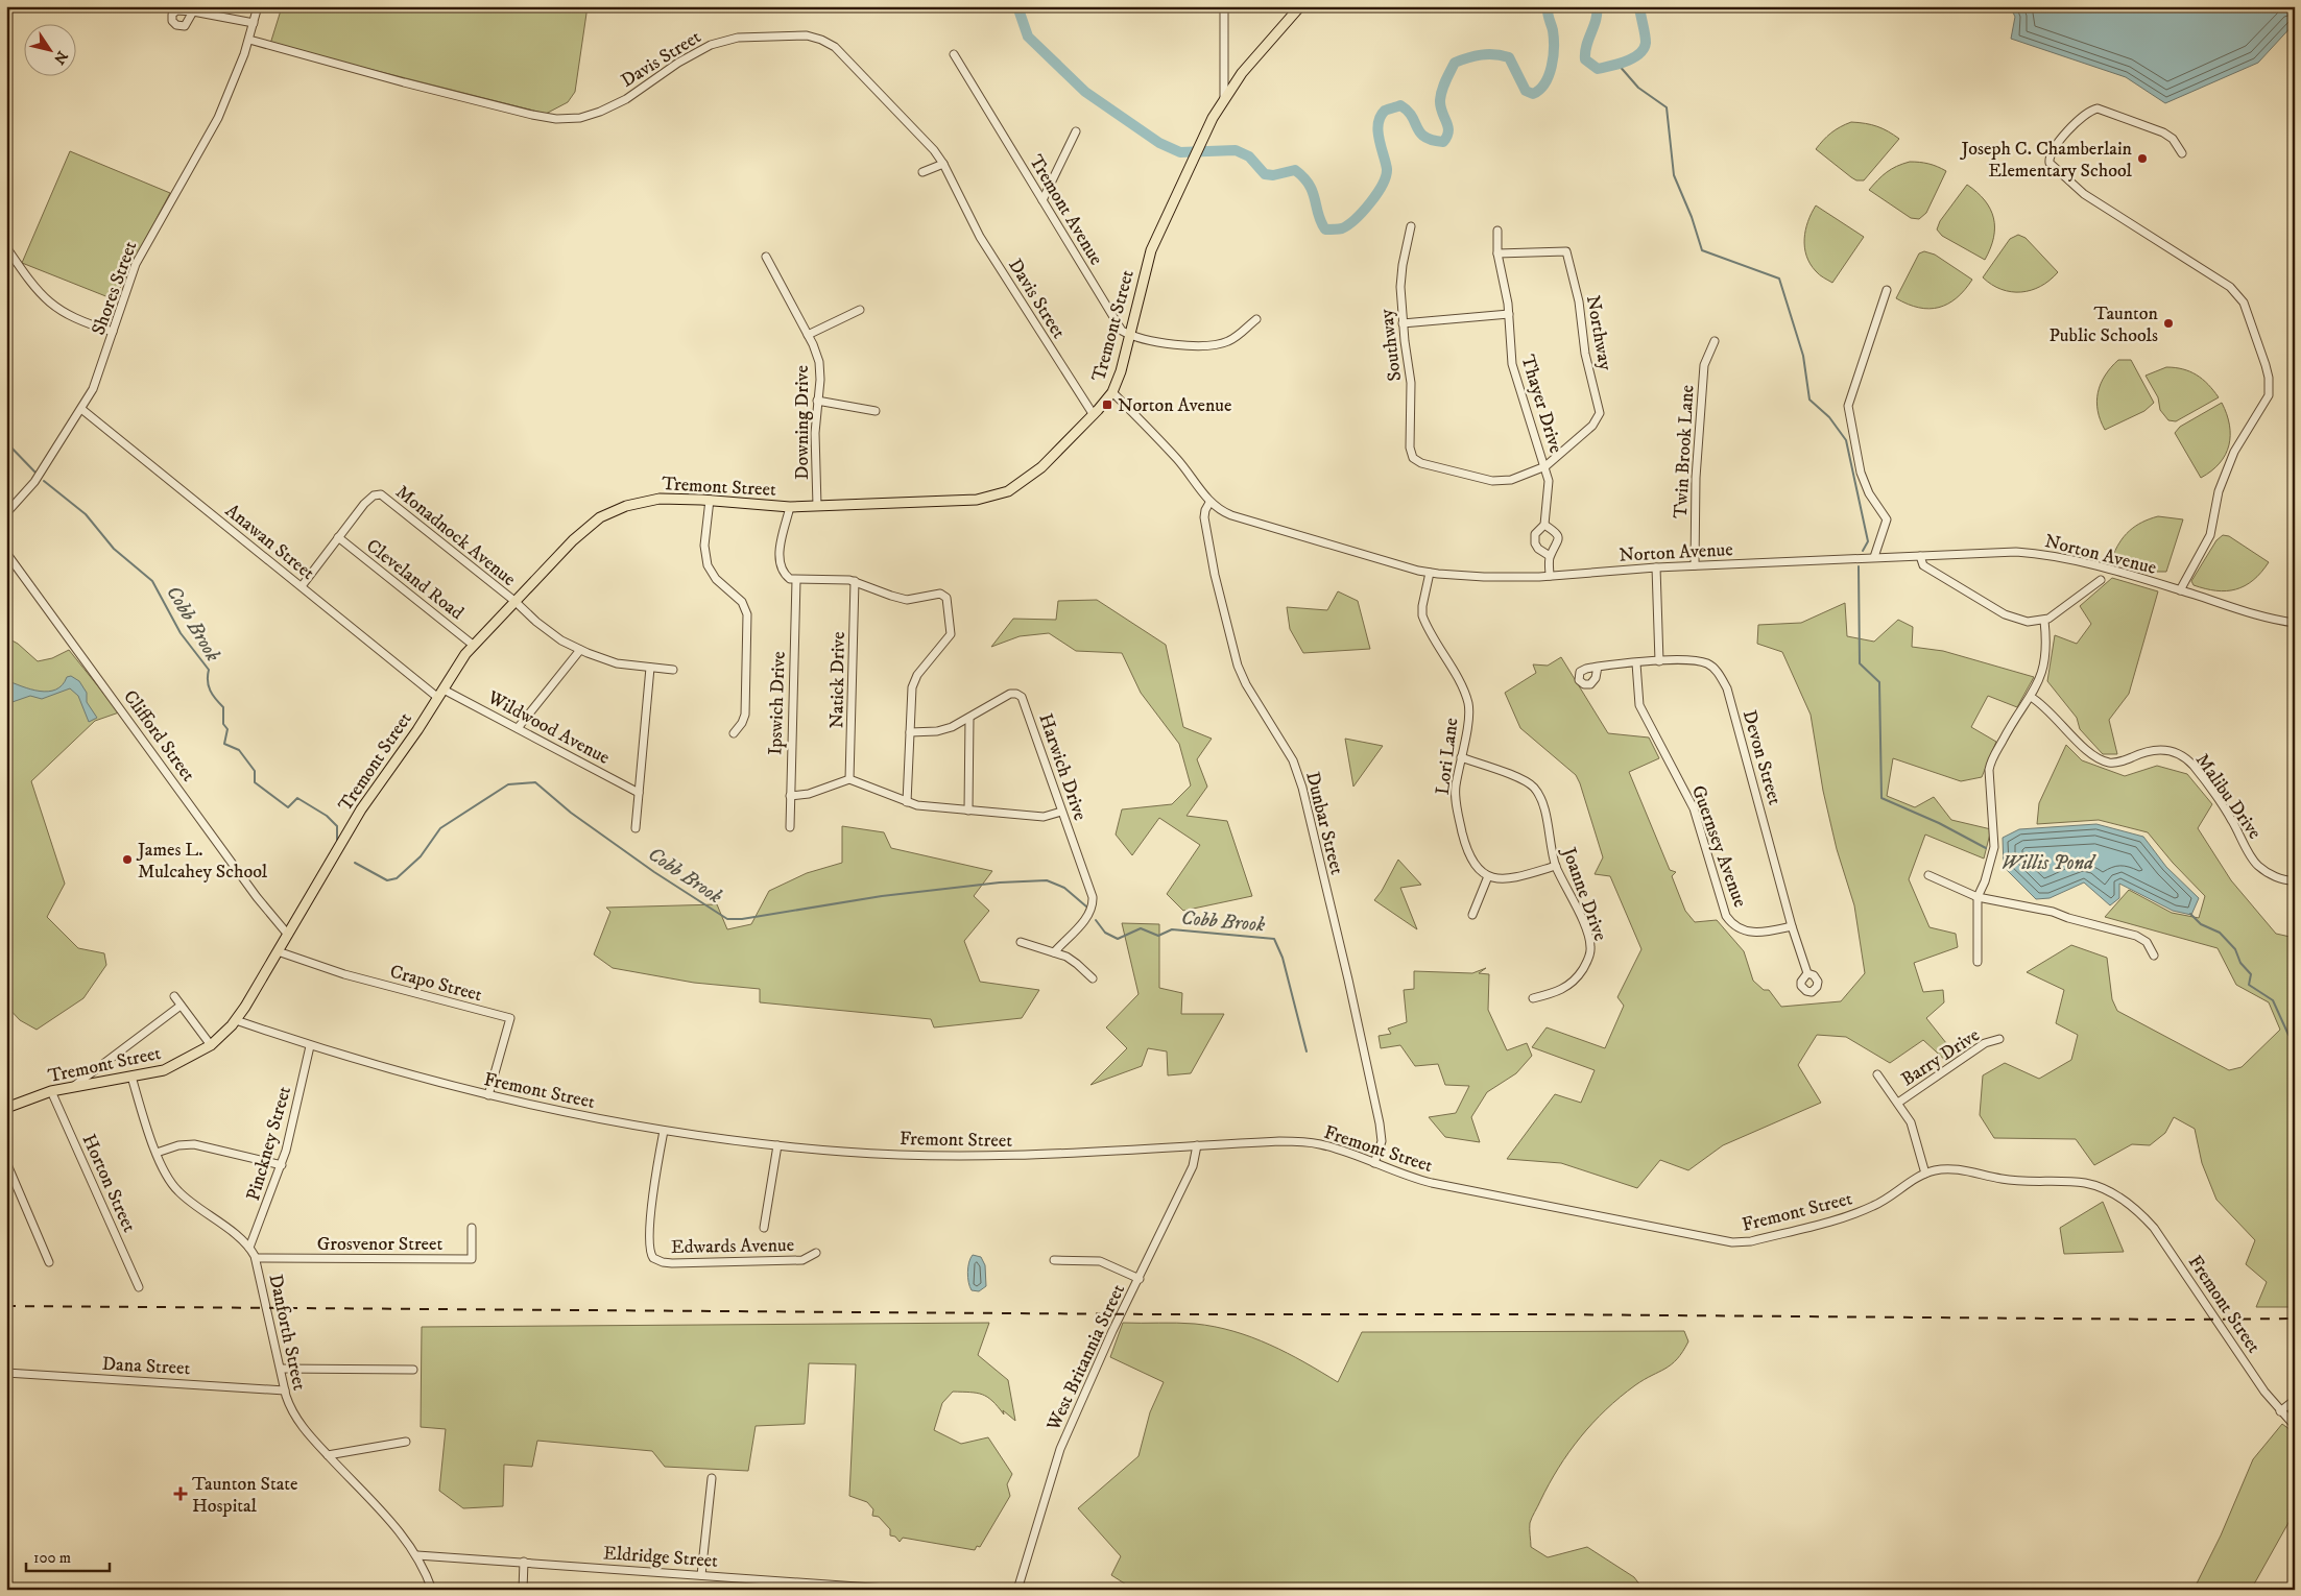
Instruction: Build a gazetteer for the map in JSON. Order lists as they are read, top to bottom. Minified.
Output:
{"streets":{"main road":["Tremont Street"],"street":["Davis Street","Tremont Avenue","Shores Street","Northway","Southway","Thayer Drive","Downing Drive","Twin Brook Lane","Monadnock Avenue","Anawan Street","Norton Avenue","Cleveland Road","Natick Drive","Ipswich Drive","Wildwood Avenue","Clifford Street","Lori Lane","Devon Street","Harwich Drive","Malibu Drive","Dunbar Street","Guernsey Avenue","Joanne Drive","Crapo Street","Barry Drive","Fremont Street","Pinckney Street","Horton Street","Grosvenor Street","Edwards Avenue","Danforth Street","West Britannia Street","Dana Street","Eldridge Street"]},"crossings":[["Davis Street","Shores Street"],["Davis Street","Tremont Street"],["Tremont Avenue","Tremont Street"],["Shores Street","Anawan Street"],["Tremont Street","Downing Drive"],["Tremont Street","Monadnock Avenue"],["Tremont Street","Anawan Street"],["Tremont Street","Norton Avenue"],["Tremont Street","Cleveland Road"],["Tremont Street","Wildwood Avenue"],["Tremont Street","Clifford Street"],["Tremont Street","Crapo Street"],["Tremont Street","Fremont Street"],["Tremont Street","Horton Street"],["Tremont Street","Danforth Street"],["Northway","Southway"],["Northway","Thayer Drive"],["Southway","Thayer Drive"],["Twin Brook Lane","Norton Avenue"],["Monadnock Avenue","Cleveland Road"],["Anawan Street","Wildwood Avenue"],["Norton Avenue","Lori Lane"],["Norton Avenue","Dunbar Street"],["Lori Lane","Joanne Drive"],["Devon Street","Guernsey Avenue"],["Dunbar Street","Fremont Street"],["Crapo Street","Fremont Street"],["Fremont Street","Pinckney Street"],["Fremont Street","Edwards Avenue"],["Fremont Street","West Britannia Street"],["Pinckney Street","Danforth Street"],["Grosvenor Street","Danforth Street"],["Danforth Street","Dana Street"],["Danforth Street","Eldridge Street"]],"water":["Cobb Brook","Willis Pond"],"places":{"other":["Joseph C. Chamberlain Elementary School","Taunton Public Schools","James L. Mulcahey School"],"transit":["Norton Avenue"],"health":["Taunton State Hospital"]},"scale_bar":"100 m","north":"bottom right"}
